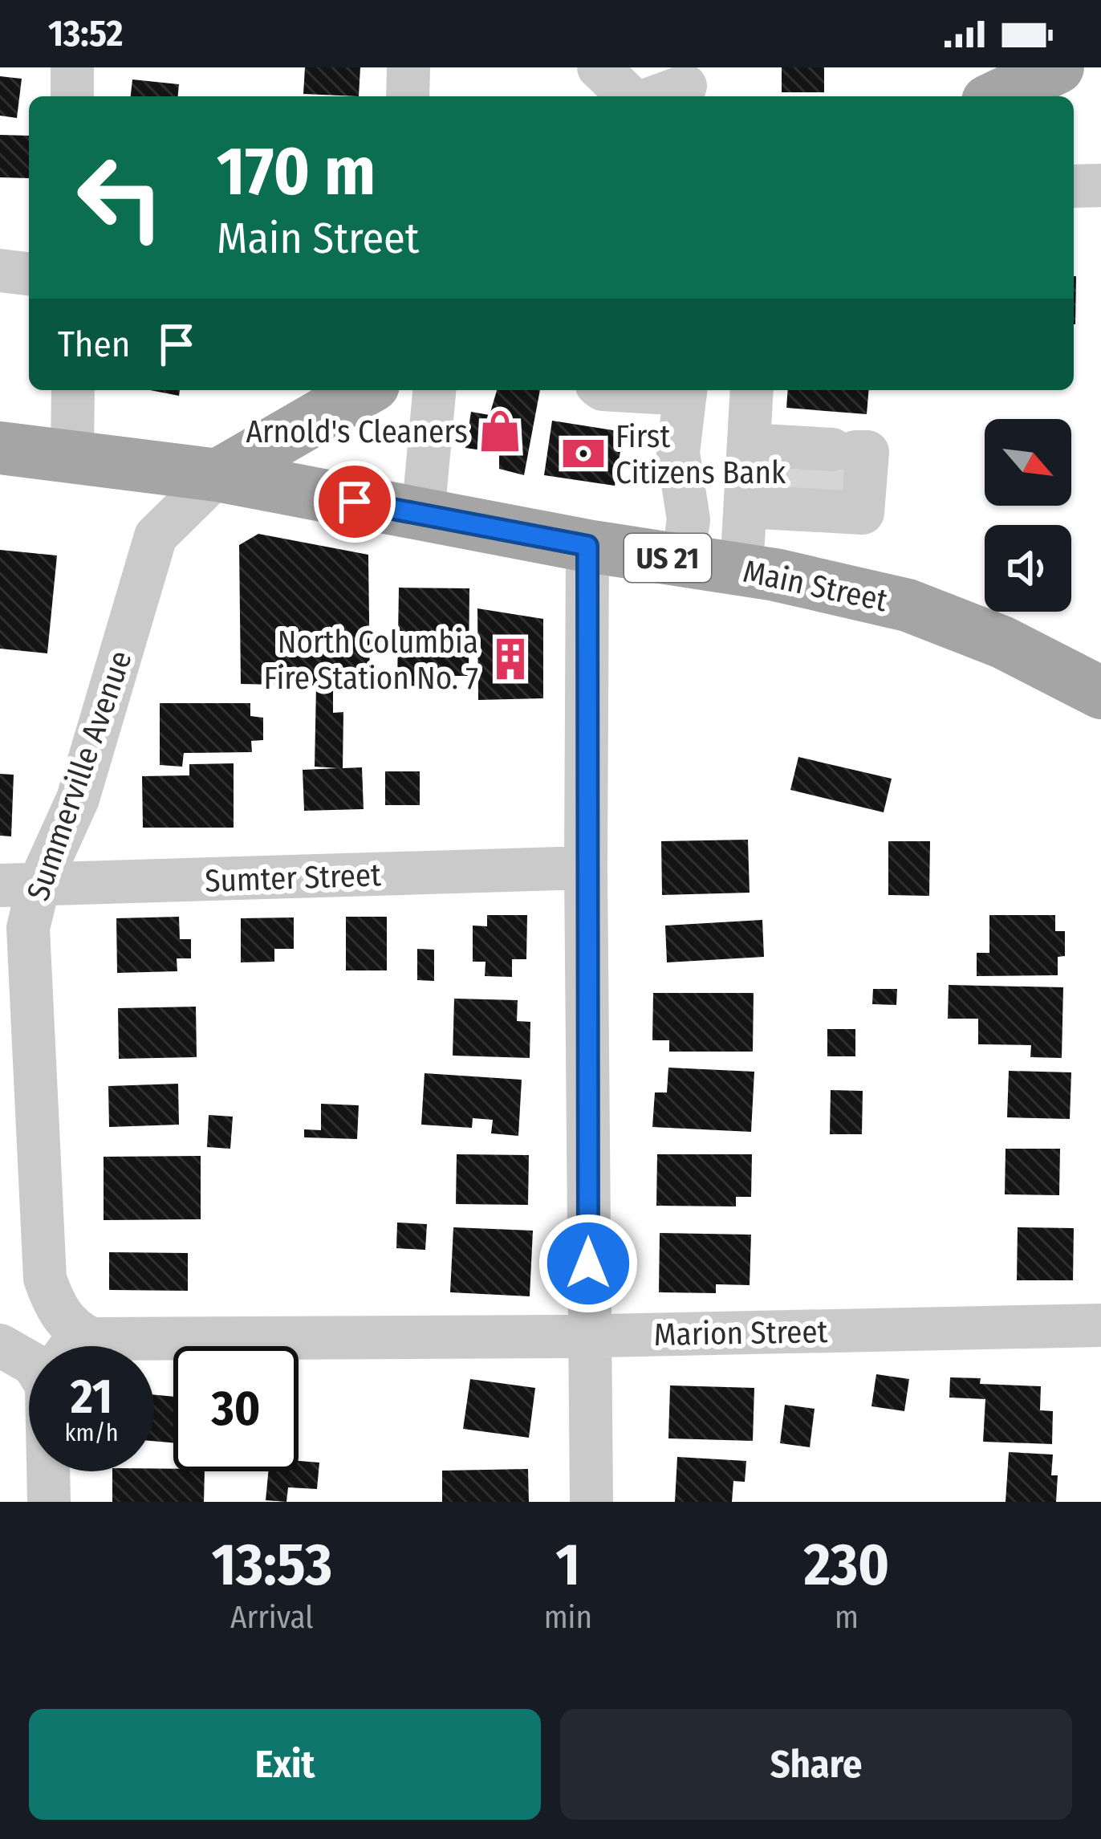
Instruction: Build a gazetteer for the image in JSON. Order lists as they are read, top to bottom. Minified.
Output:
{"streets":{"main road":["US 21","Main Street"],"street":["Summerville Avenue","Sumter Street","Marion Street"]},"crossings":[["Main Street","Summerville Avenue"],["Summerville Avenue","Sumter Street"]],"places":{"shop":["Arnold's Cleaners"],"bank":["First Citizens Bank"],"building":["North Columbia Fire Station No. 7"]},"north":"bottom right","page":{"status":"13:52","turn":["170 m","Main Street"],"then":"Then","speed":"21 km/h","limit":"30","eta":["13:53","Arrival","1","min","230","m"],"buttons":["Exit","Share"]}}
